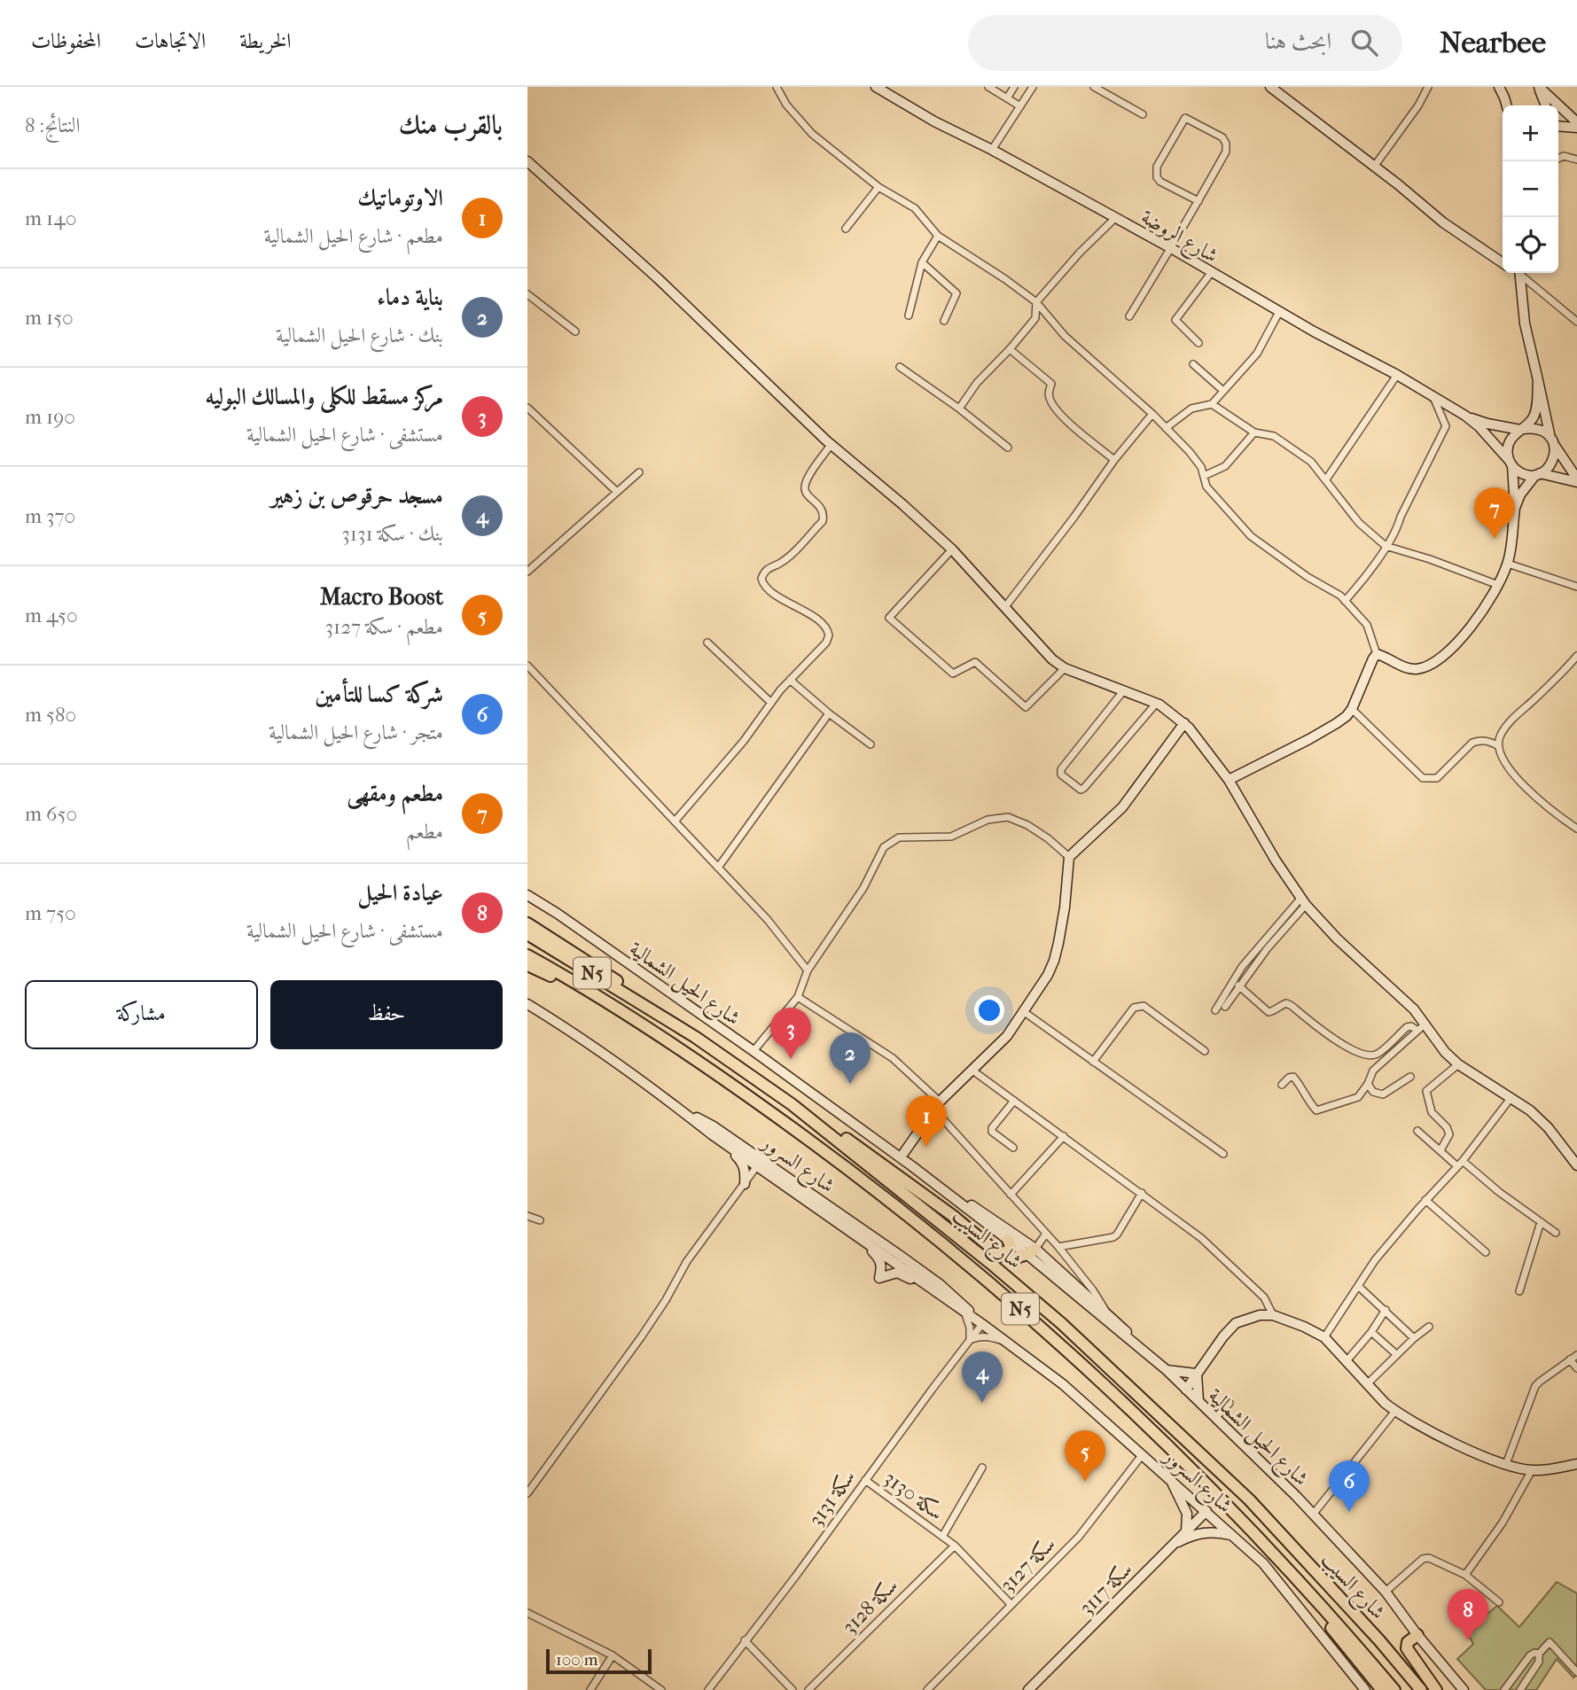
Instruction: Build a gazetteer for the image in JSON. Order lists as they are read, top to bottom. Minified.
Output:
{"streets":{"highway":["N5","شارع السيب"],"street":["شارع الروضة","شارع الحيل الشمالية","شارع السرور","سكة 3130","سكة 3131","سكة 3127","سكة 3117","سكة 3128"]},"crossings":[["شارع السرور","سكة 3131"],["شارع السرور","سكة 3127"],["شارع السرور","سكة 3117"],["سكة 3130","سكة 3131"],["سكة 3130","سكة 3127"],["سكة 3130","سكة 3128"]],"scale_bar":"100 m","page":{"header":"Nearbee","search":"ابحث هنا","nav":["الخريطة","الاتجاهات","المحفوظات"],"heading":["بالقرب منك","النتائج: 8"],"map_buttons":["+","−"],"list":[{"mark":"1","name":"الاوتوماتيك","note":"مطعم · شارع الحيل الشمالية","value":"140 m"},{"mark":"2","name":"بناية دماء","note":"بنك · شارع الحيل الشمالية","value":"150 m"},{"mark":"3","name":"مركز مسقط للكلى والمسالك البوليه","note":"مستشفى · شارع الحيل الشمالية","value":"190 m"},{"mark":"4","name":"مسجد حرقوص بن زهير","note":"بنك · سكة 3131","value":"370 m"},{"mark":"5","name":"Macro Boost","note":"مطعم · سكة 3127","value":"450 m"},{"mark":"6","name":"شركة كسا للتأمين","note":"متجر · شارع الحيل الشمالية","value":"580 m"},{"mark":"7","name":"مطعم ومقهى","note":"مطعم","value":"650 m"},{"mark":"8","name":"عيادة الحيل","note":"مستشفى · شارع الحيل الشمالية","value":"750 m"}],"pins":["7","3","2","1","4","5","6","8"],"buttons":["حفظ","مشاركة"],"scale":"100 m"}}
